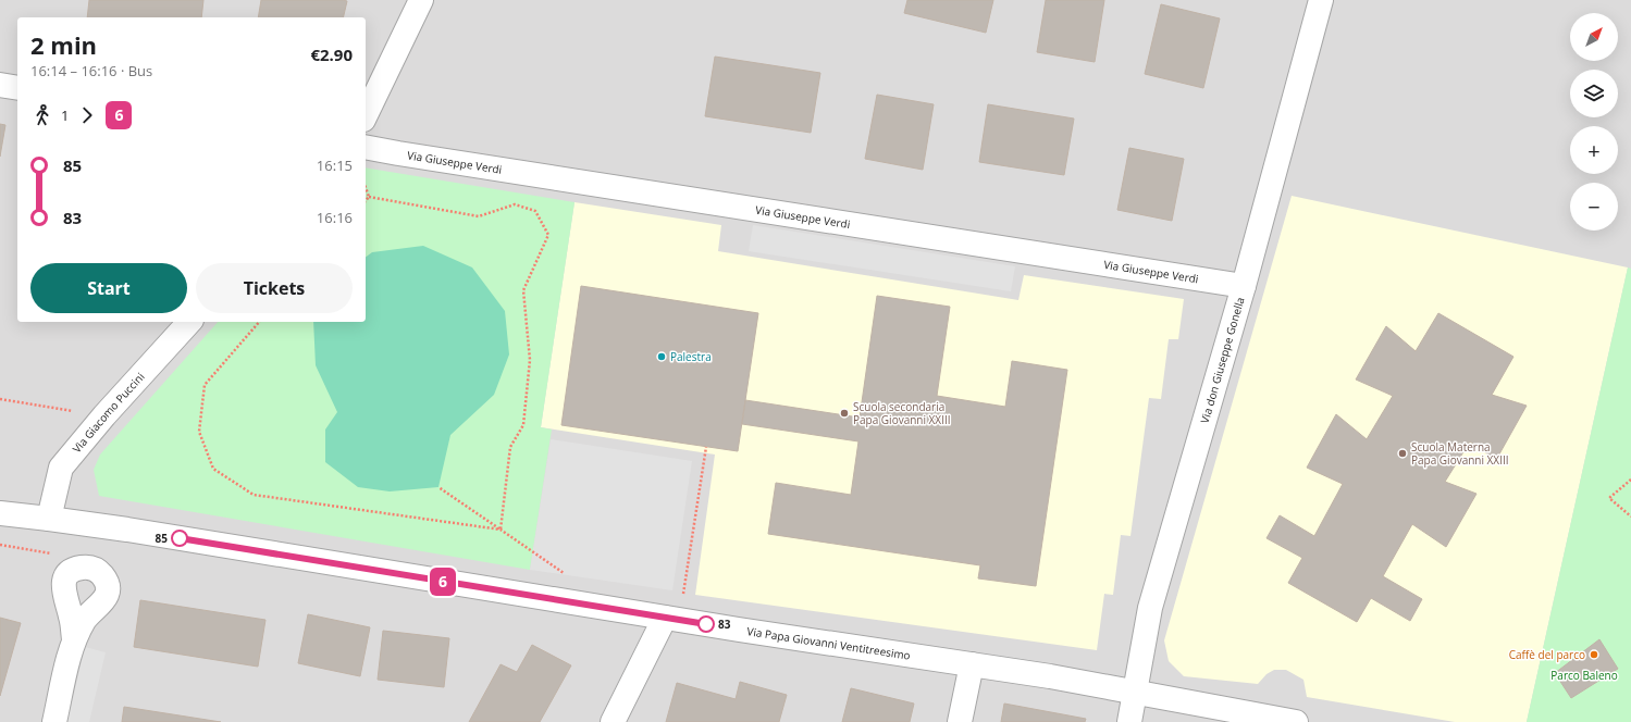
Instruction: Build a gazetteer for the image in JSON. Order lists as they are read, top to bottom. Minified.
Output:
{"streets":{"street":["Via Giuseppe Verdi","Via don Giuseppe Gonella","Via Giacomo Puccini","Via Papa Giovanni Ventitreesimo"]},"crossings":[["Via Giuseppe Verdi","Via don Giuseppe Gonella"],["Via don Giuseppe Gonella","Via Papa Giovanni Ventitreesimo"],["Via Giacomo Puccini","Via Papa Giovanni Ventitreesimo"]],"parks":["Parco Baleno"],"places":["Palestra","Scuola secondaria Papa Giovanni XXIII","Scuola Materna Papa Giovanni XXIII","85","83","Caffè del parco"],"lines":["bus line 6"],"north":"top right","page":{"on_map":"6","map_buttons":["+","−"],"heading":["2 min","16:14 – 16:16 · Bus","€2.90"],"legs":["1","6"],"list":[{"name":"85","value":"16:15"},{"name":"83","value":"16:16"}],"buttons":["Start","Tickets"]}}
